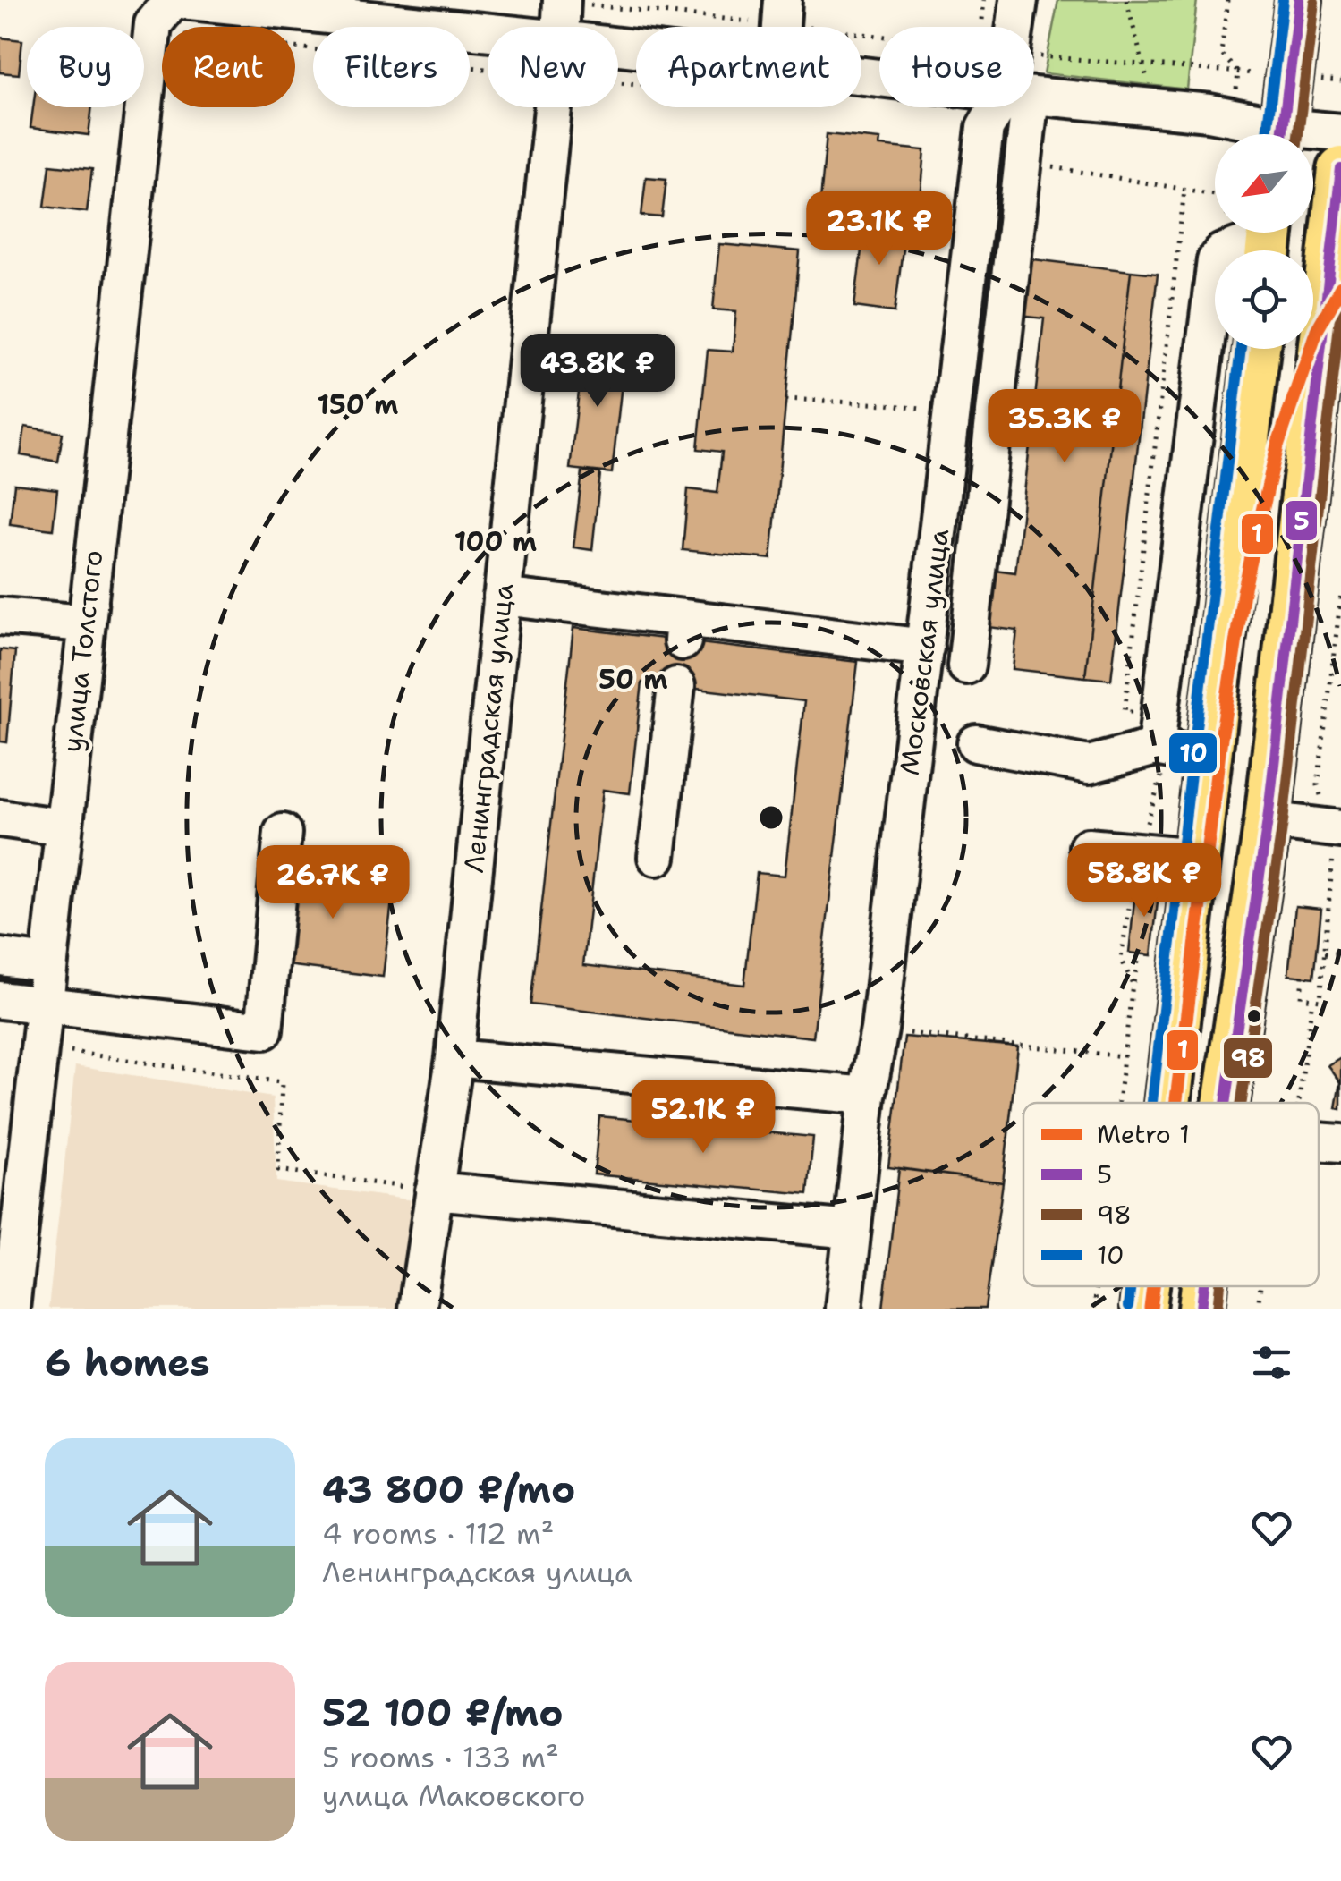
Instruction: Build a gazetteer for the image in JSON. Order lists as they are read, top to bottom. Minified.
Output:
{"streets":{"street":["улица Толстого","Московская улица","Ленинградская улица"]},"lines":["transit line 5","transit line 10","transit line 98","metro line 1"],"legend":["Metro 1","5","98","10"],"north":"bottom left","page":{"chip":["Buy","Rent","Filters","New","Apartment","House"],"price":["23.1K ₽","43.8K ₽","35.3K ₽","58.8K ₽","26.7K ₽","52.1K ₽"],"heading":"6 homes","list":[{"name":"43 800 ₽/mo","note":"4 rooms · 112 m² · Ленинградская улица"},{"name":"52 100 ₽/mo","note":"5 rooms · 133 m² · улица Маковского"}]},"rings":["150 m","100 m","50 m"]}
